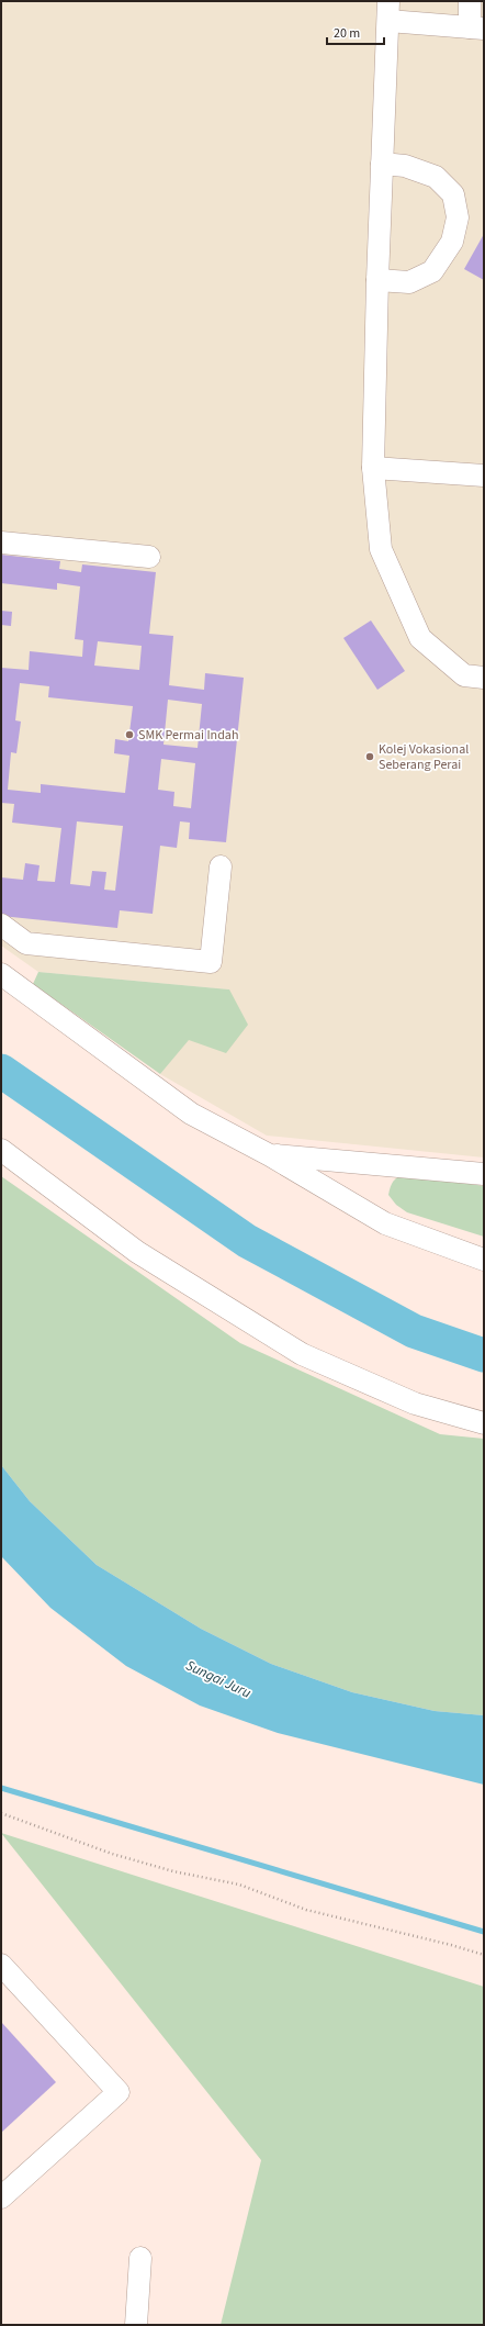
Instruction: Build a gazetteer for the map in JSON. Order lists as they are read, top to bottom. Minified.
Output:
{"water":["Sungai Juru"],"places":["SMK Permai Indah","Kolej Vokasional Seberang Perai"],"scale_bar":"20 m"}
